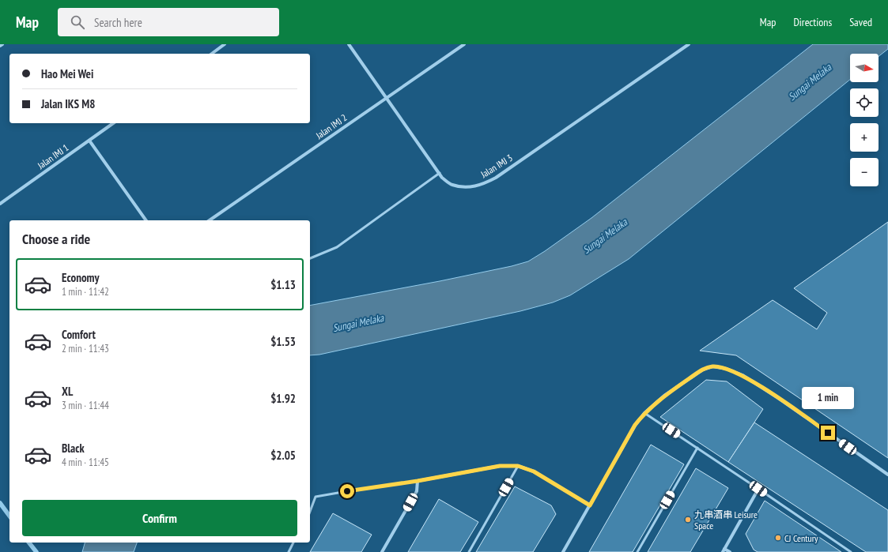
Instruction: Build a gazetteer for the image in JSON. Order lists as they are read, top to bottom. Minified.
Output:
{"streets":{"street":["Jalan IMJ 2","Jalan IMJ 1","Jalan IMJ 3"]},"crossings":[["Jalan IMJ 2","Jalan IMJ 3"]],"water":["Sungai Melaka"],"places":["九串酒串 Leisure Space","CJ Century"],"north":"right","page":{"header":"Map","search":"Search here","nav":["Map","Directions","Saved"],"map_buttons":["+","−"],"banner":["Hao Mei Wei","Jalan IKS M8"],"heading":"Choose a ride","list":[{"name":"Economy","note":"1 min · 11:42","value":"$1.13"},{"name":"Comfort","note":"2 min · 11:43","value":"$1.53"},{"name":"XL","note":"3 min · 11:44","value":"$1.92"},{"name":"Black","note":"4 min · 11:45","value":"$2.05"}],"bubble":"1 min","buttons":"Confirm"}}
